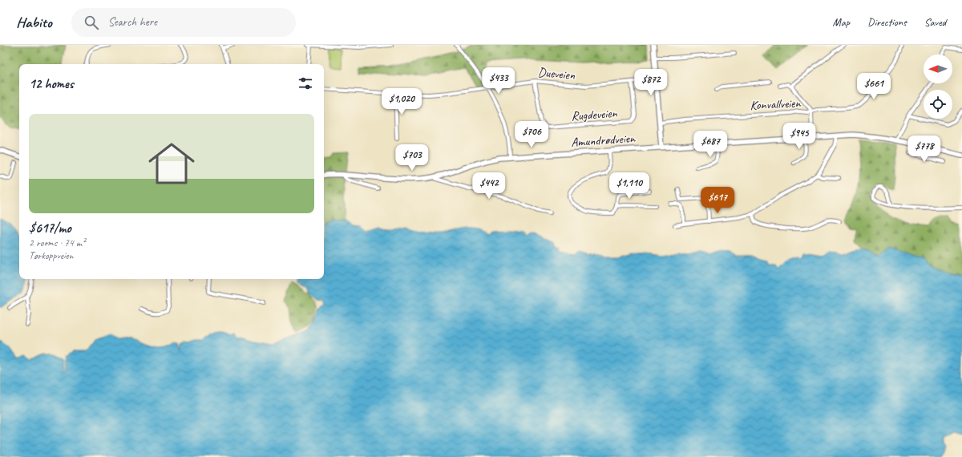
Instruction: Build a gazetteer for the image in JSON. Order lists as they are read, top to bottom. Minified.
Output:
{"streets":{"main road":["Amundrødveien"],"street":["Dueveien","Konvallveien","Rugdeveien"]},"crossings":[["Dueveien","Rugdeveien"],["Konvallveien","Amundrødveien"]],"north":"left","page":{"header":"Habito","search":"Search here","nav":["Map","Directions","Saved"],"heading":"12 homes","price":["$433","$872","$661","$1,020","$706","$945","$687","$778","$703","$442","$1,110","$617"],"list":[{"name":"$617/mo","note":"2 rooms · 74 m² · Tørkoppveien"}]}}
